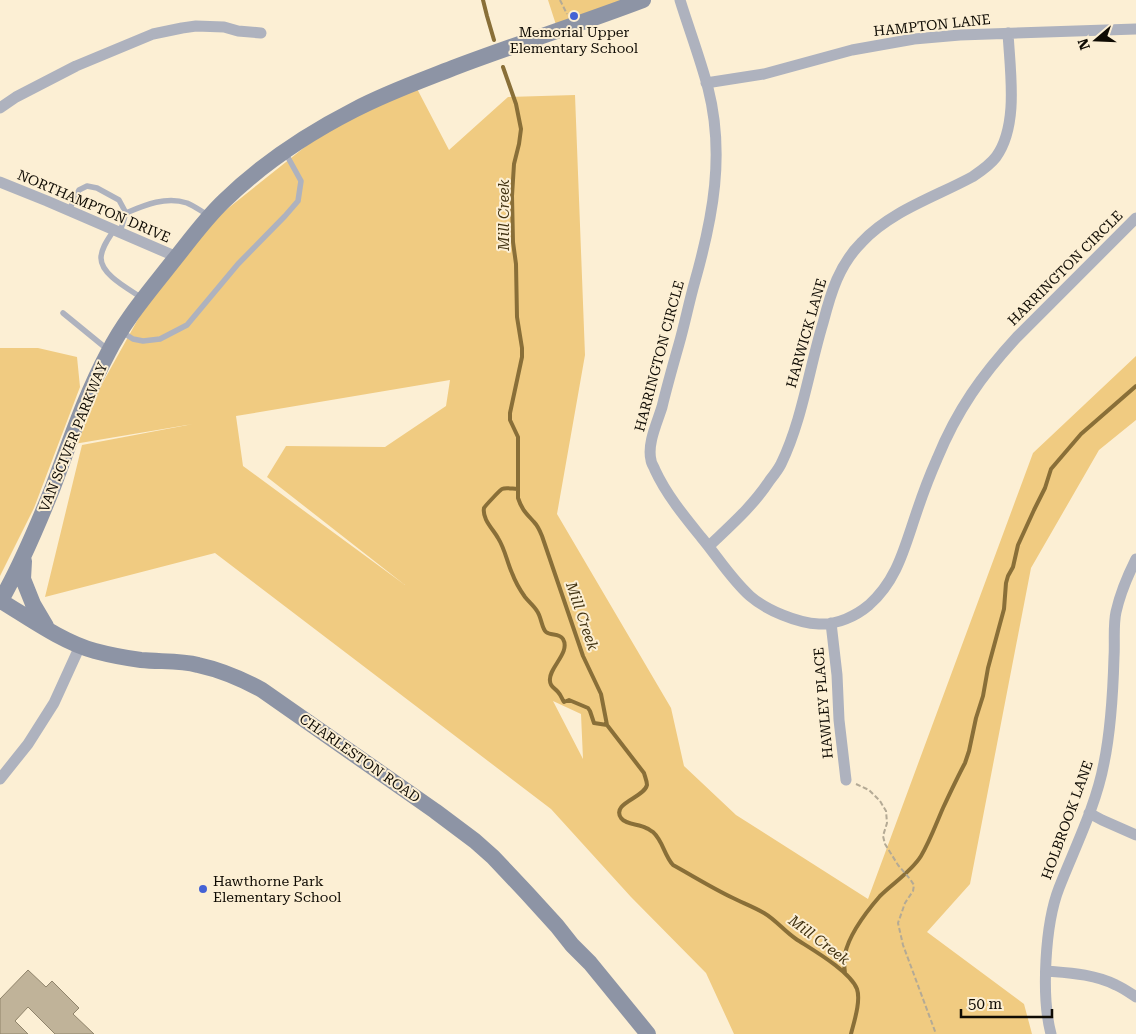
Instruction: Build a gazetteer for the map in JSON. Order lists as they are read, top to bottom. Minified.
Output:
{"streets":{"street":["HAMPTON LANE","NORTHAMPTON DRIVE","HARRINGTON CIRCLE","HARWICK LANE","VAN SCIVER PARKWAY","HAWLEY PLACE","CHARLESTON ROAD","HOLBROOK LANE"]},"crossings":[["HAMPTON LANE","HARRINGTON CIRCLE"],["HAMPTON LANE","HARWICK LANE"],["NORTHAMPTON DRIVE","VAN SCIVER PARKWAY"],["HARRINGTON CIRCLE","HARWICK LANE"],["HARRINGTON CIRCLE","HAWLEY PLACE"],["VAN SCIVER PARKWAY","CHARLESTON ROAD"]],"water":["Mill Creek"],"places":["Memorial Upper Elementary School","Hawthorne Park Elementary School"],"scale_bar":"50 m","north":"left"}
